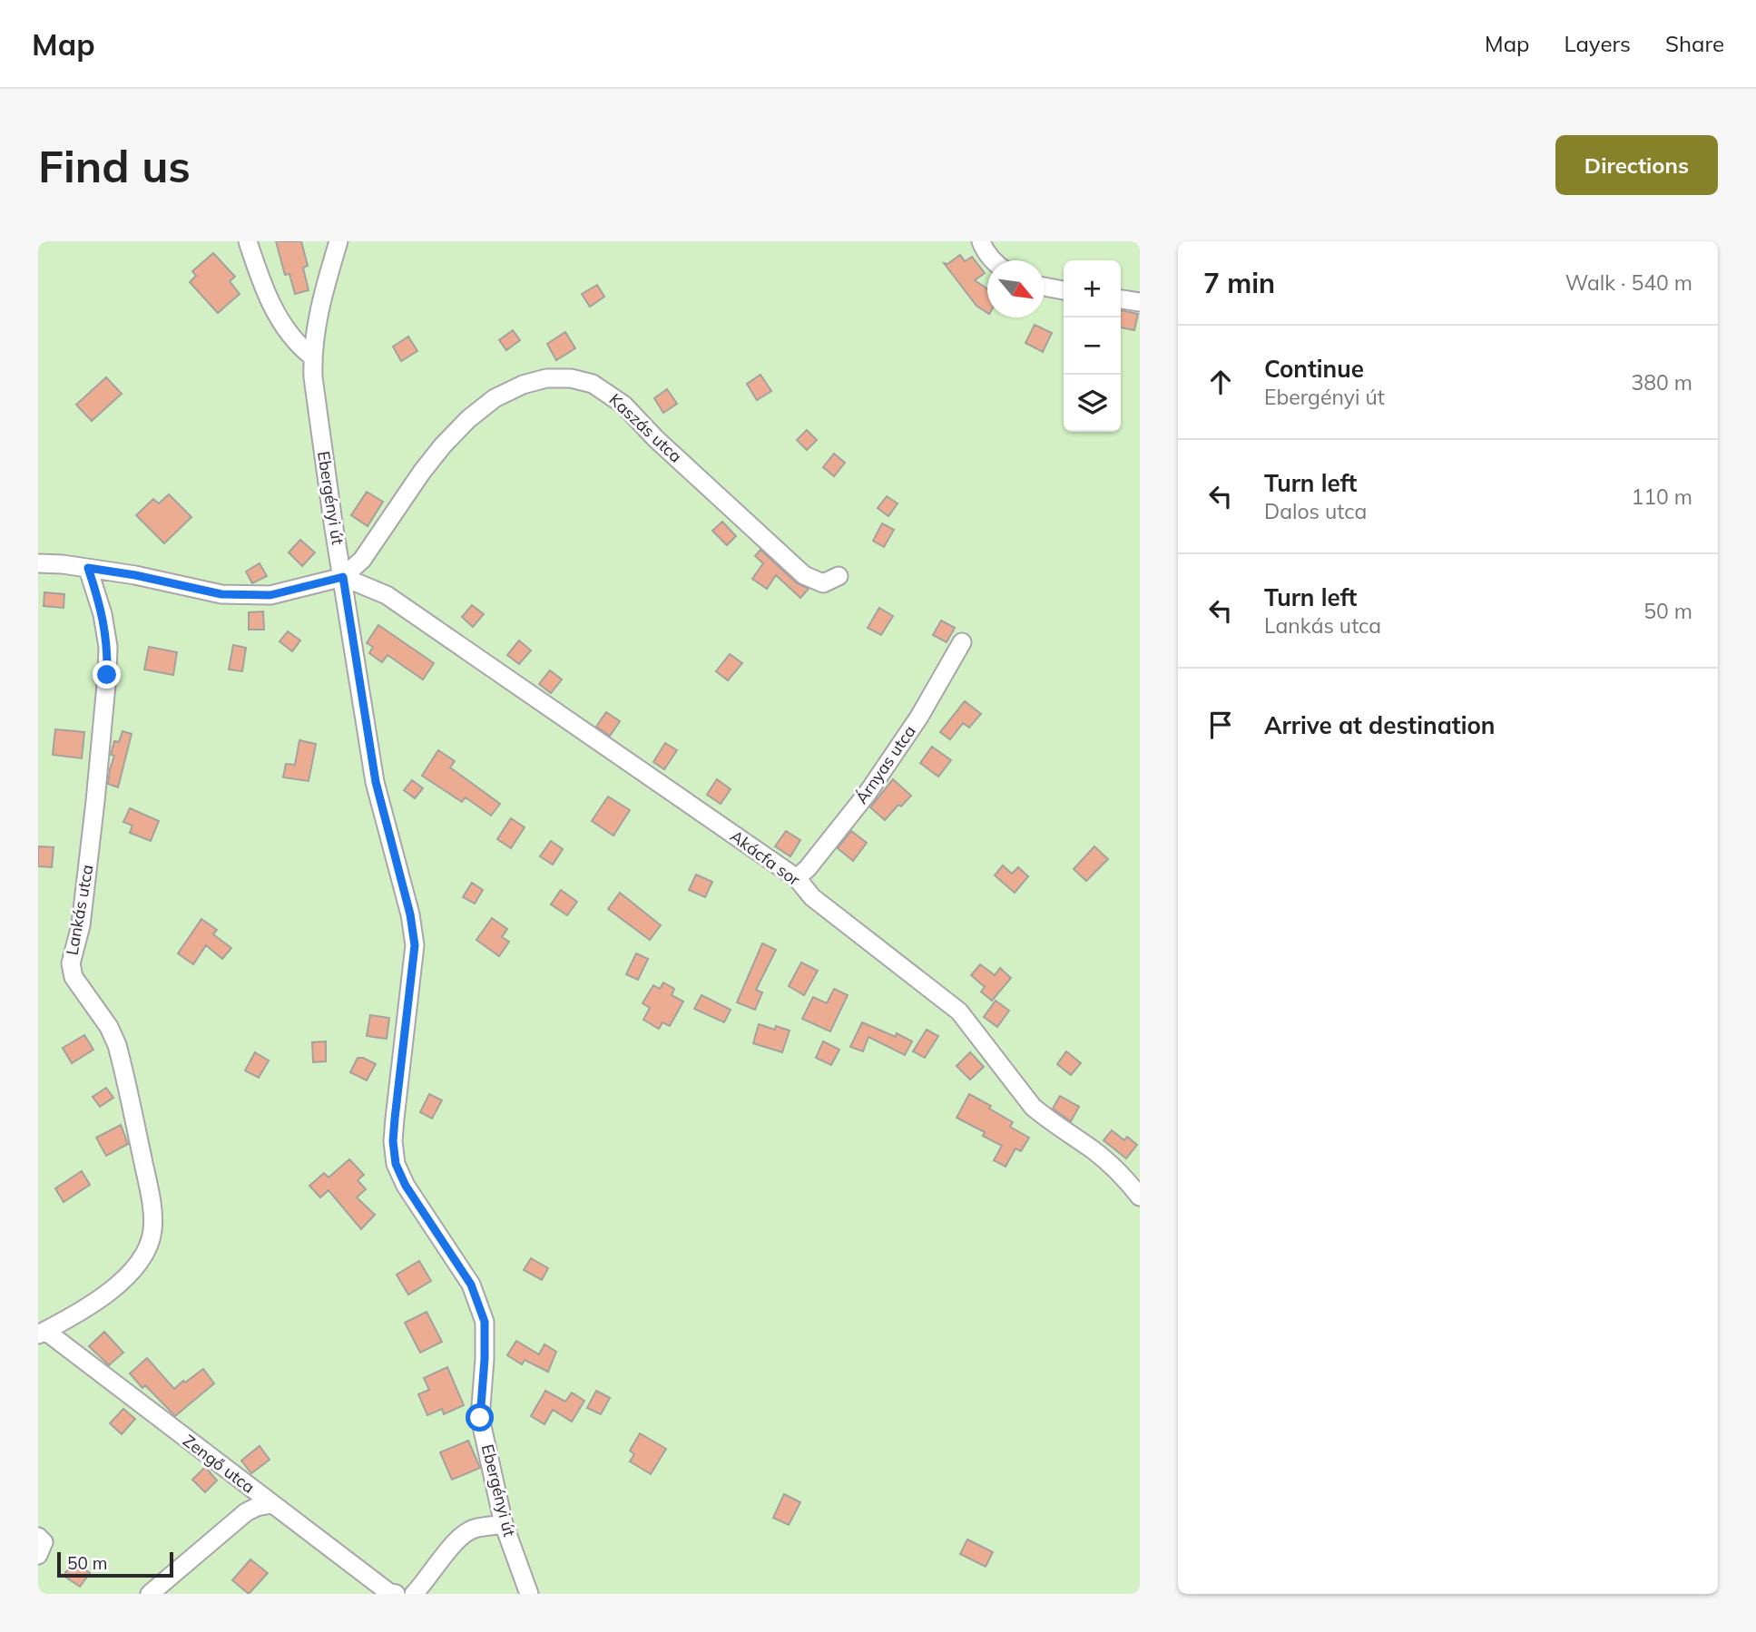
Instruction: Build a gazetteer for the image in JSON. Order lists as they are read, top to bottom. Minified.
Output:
{"streets":{"street":["Kaszás utca","Ebergényi út","Árnyas utca","Akácfa sor","Lankás utca","Zengő utca"]},"crossings":[["Kaszás utca","Ebergényi út"],["Kaszás utca","Akácfa sor"],["Ebergényi út","Akácfa sor"],["Árnyas utca","Akácfa sor"],["Lankás utca","Zengő utca"]],"scale_bar":"50 m","north":"bottom right","page":{"header":"Map","nav":["Map","Layers","Share"],"buttons":"Directions","title":"Find us","heading":["7 min","Walk · 540 m"],"map_buttons":["+","−"],"list":[["Continue","Ebergényi út","380 m"],["Turn left","Dalos utca","110 m"],["Turn left","Lankás utca","50 m"],"Arrive at destination"],"scale":"50 m"}}
